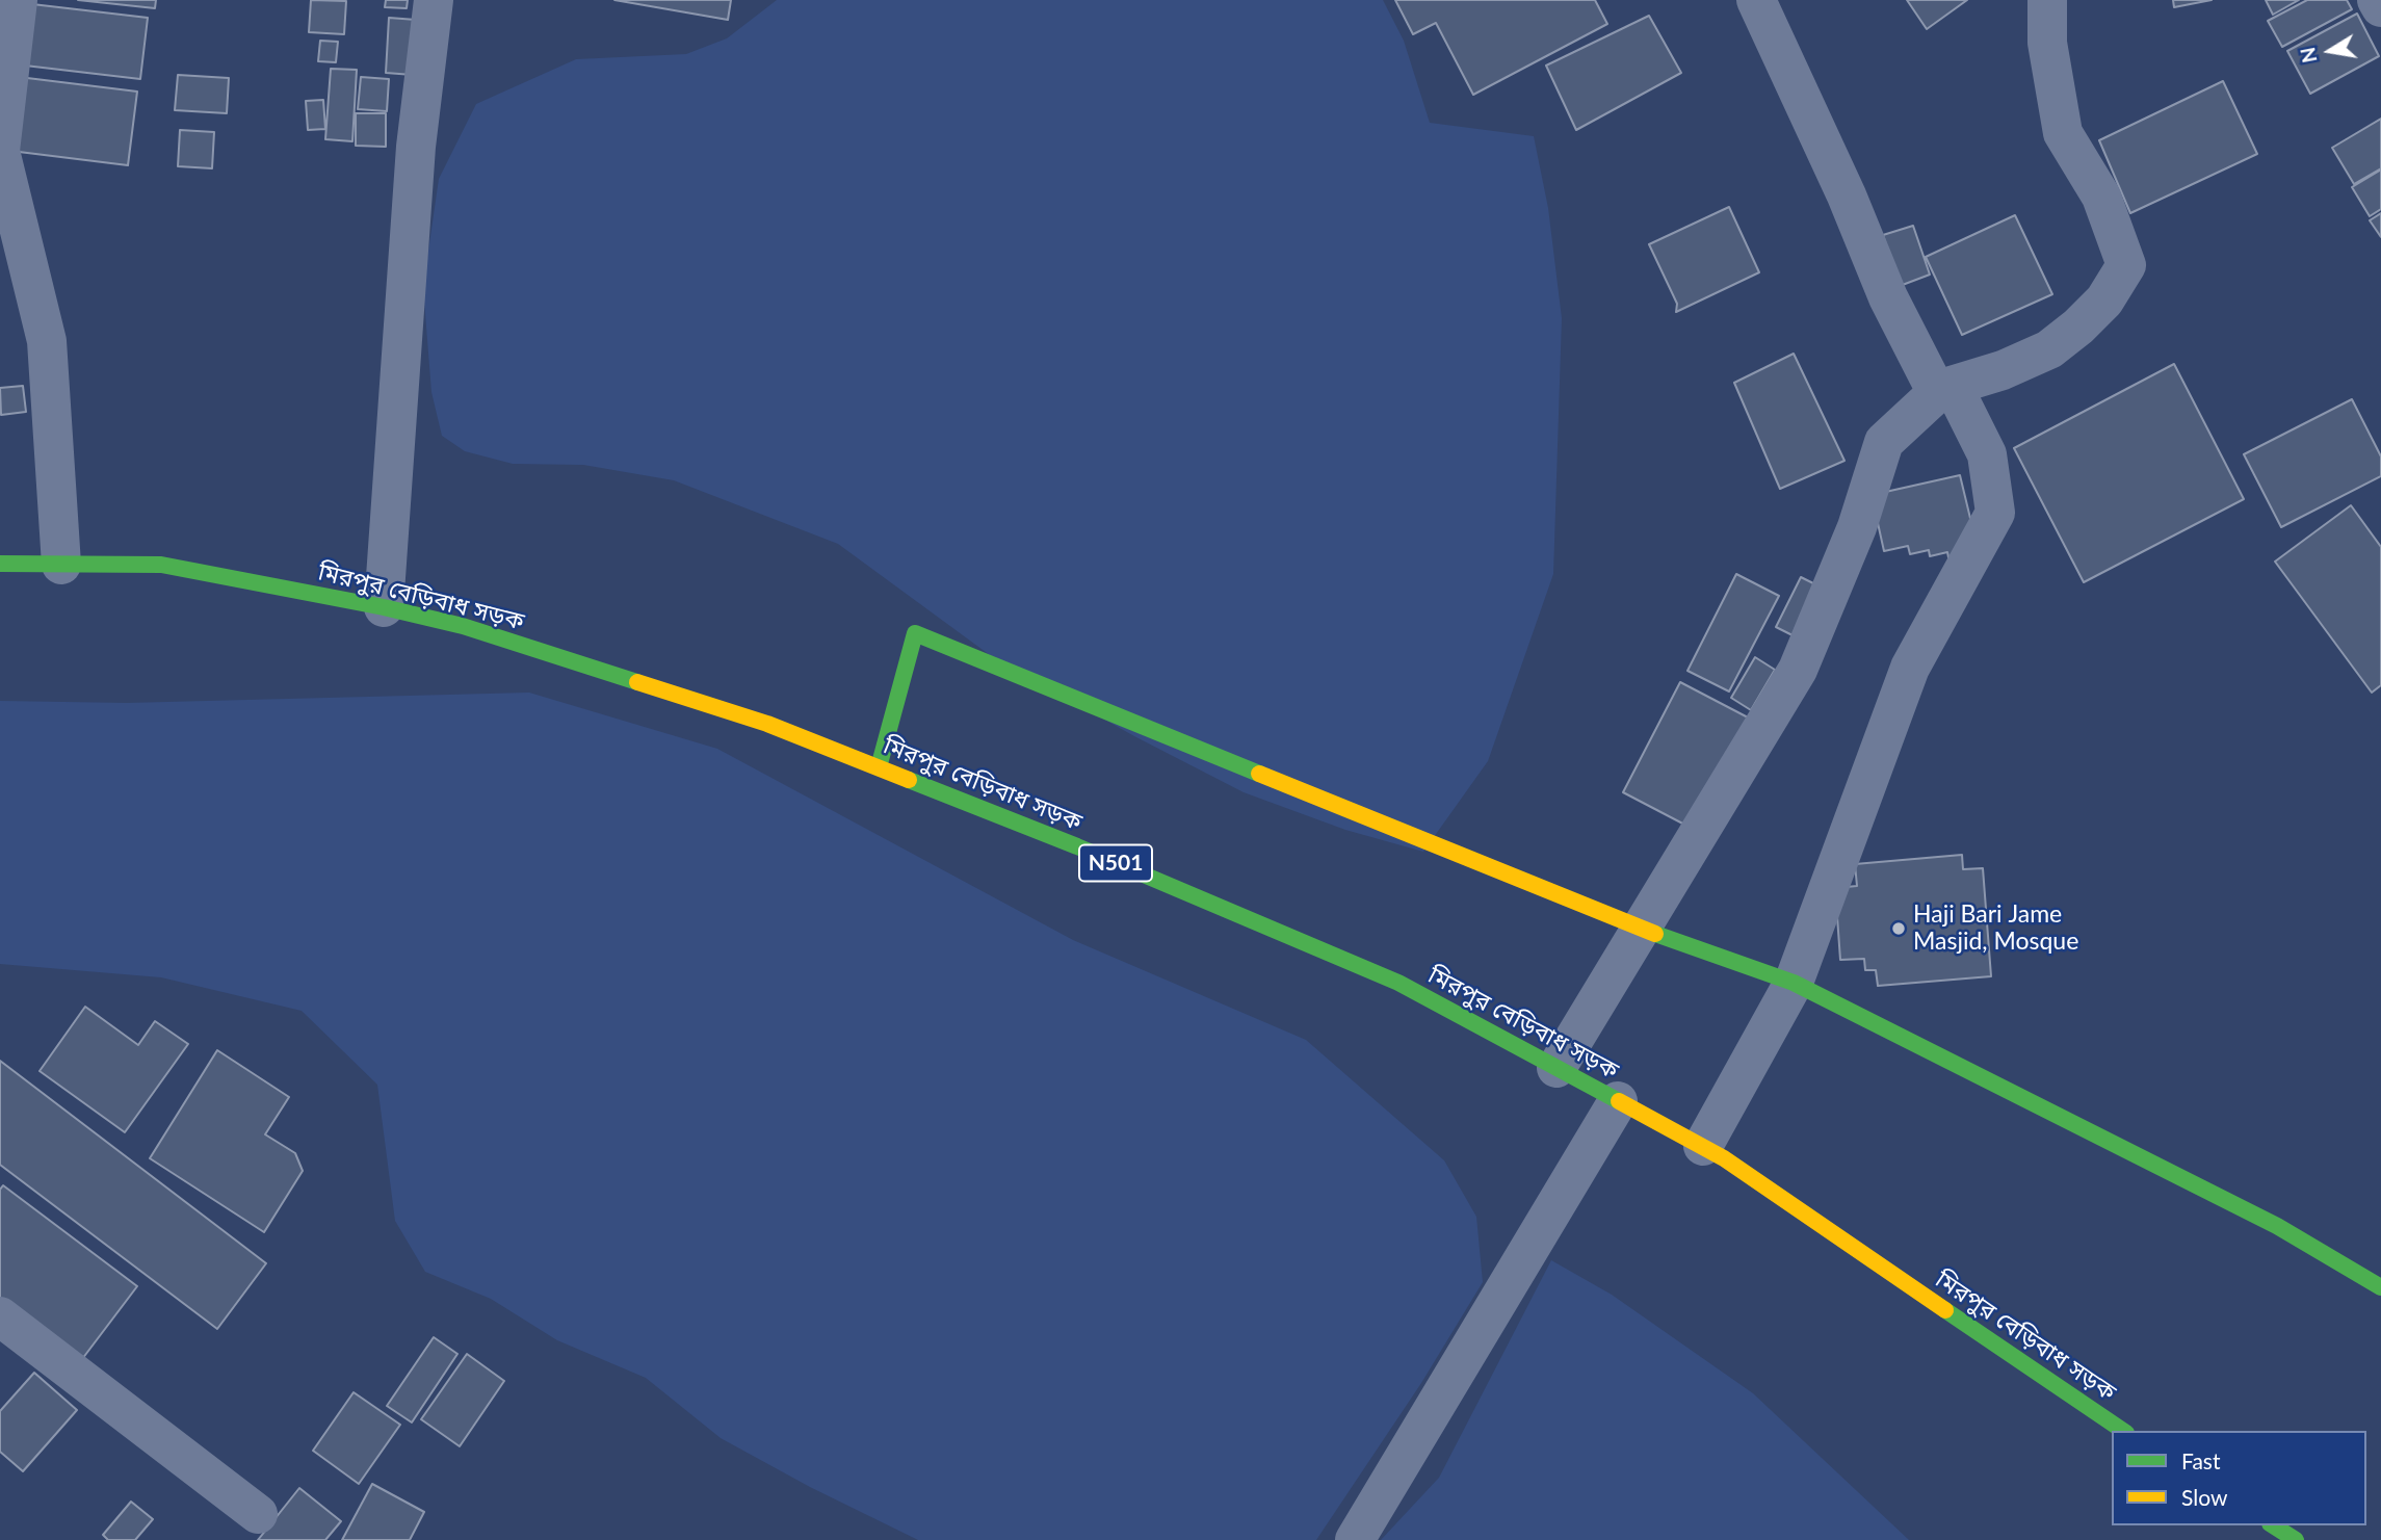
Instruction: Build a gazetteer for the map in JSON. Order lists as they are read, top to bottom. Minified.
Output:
{"streets":{"main road":["মিরপুর বেড়িবাধ সড়ক","N501"]},"places":["Haji Bari Jame Masjid, Mosque"],"legend":["Fast","Slow"],"north":"left"}
